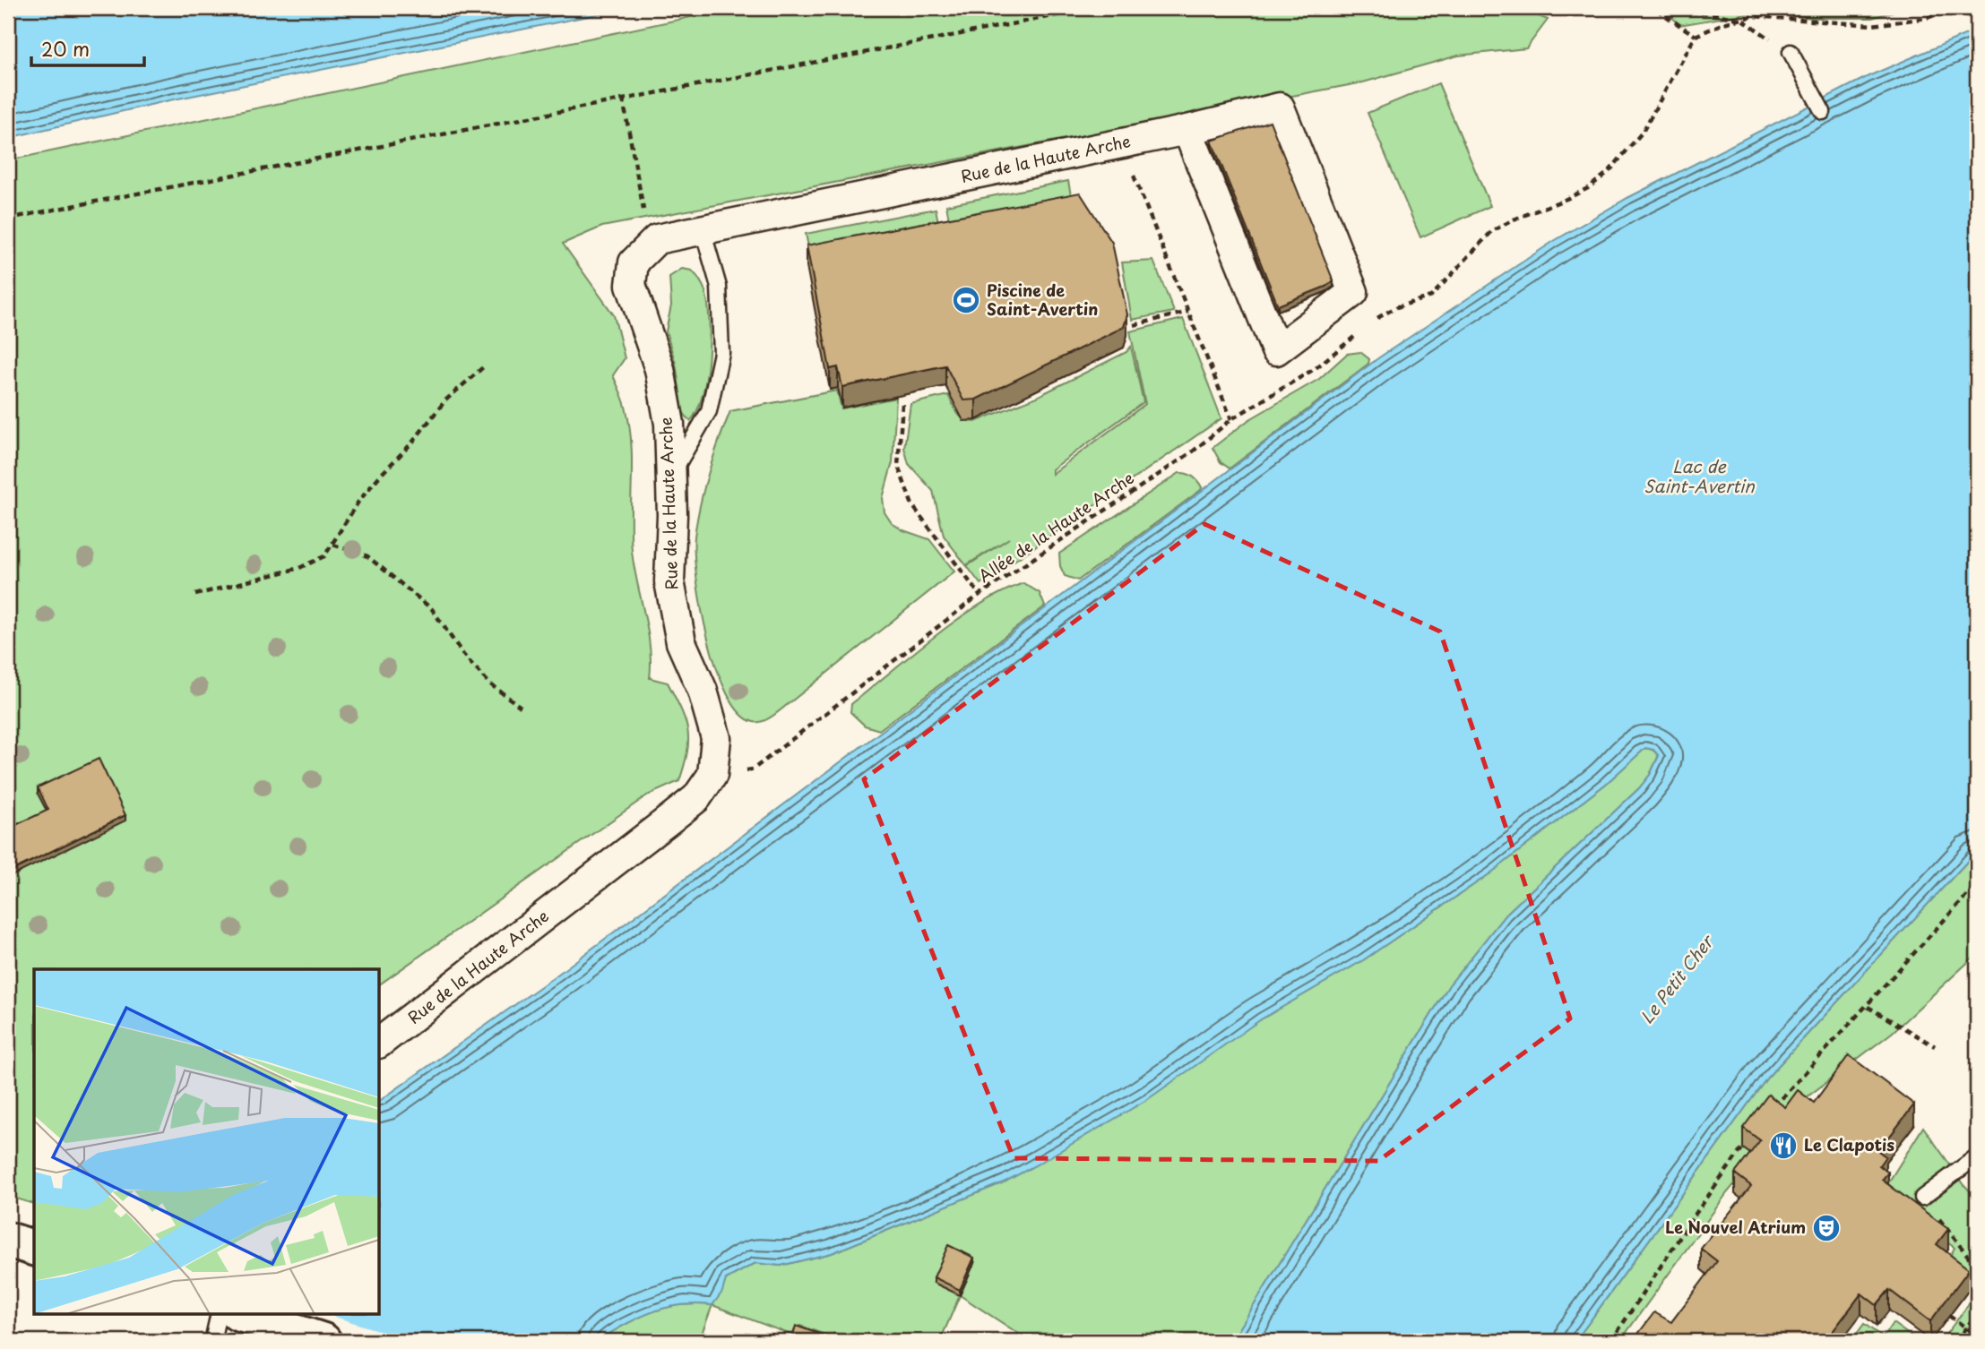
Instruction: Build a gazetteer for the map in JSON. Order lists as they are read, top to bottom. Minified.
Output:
{"streets":{"street":["Rue de la Haute Arche"],"path":["Allée de la Haute Arche"]},"water":["Lac de Saint-Avertin","Le Petit Cher"],"places":{"sports":["Piscine de Saint-Avertin"],"restaurant":["Le Clapotis"],"theatre":["Le Nouvel Atrium"]},"scale_bar":"20 m"}
